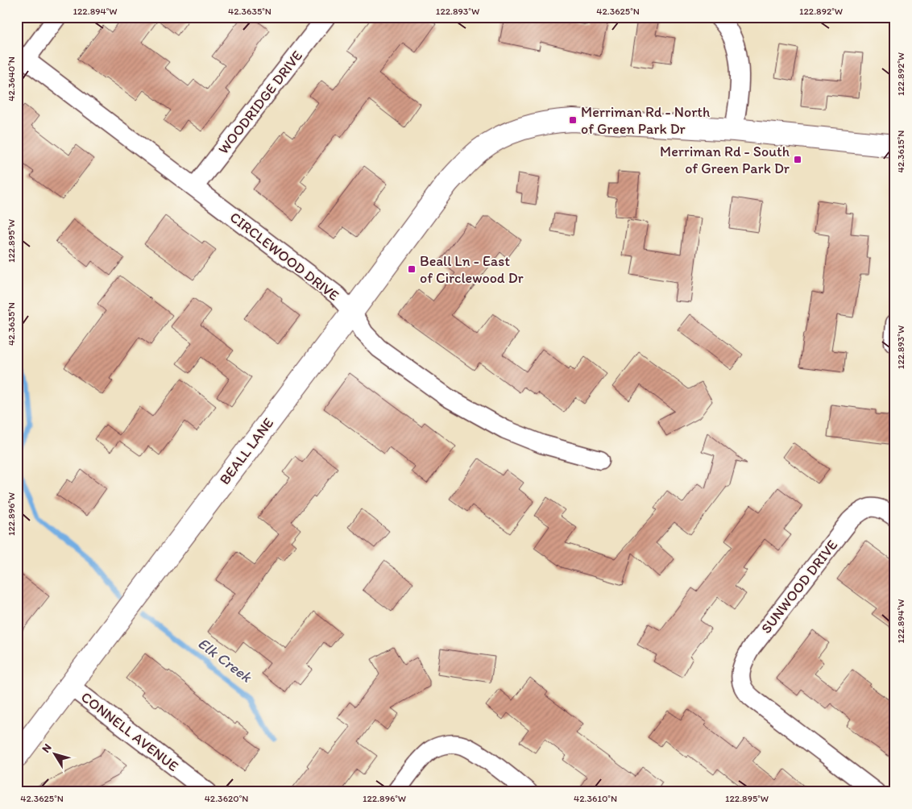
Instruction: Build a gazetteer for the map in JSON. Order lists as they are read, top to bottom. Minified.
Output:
{"streets":{"street":["WOODRIDGE DRIVE","CIRCLEWOOD DRIVE","BEALL LANE","SUNWOOD DRIVE","CONNELL AVENUE"]},"crossings":[["WOODRIDGE DRIVE","CIRCLEWOOD DRIVE"],["CIRCLEWOOD DRIVE","BEALL LANE"],["BEALL LANE","CONNELL AVENUE"]],"water":["Elk Creek"],"places":{"transit":["Merriman Rd - North of Green Park Dr","Merriman Rd - South of Green Park Dr","Beall Ln - East of Circlewood Dr"]},"north":"top left","coordinates":["122.894°W","42.3635°N","122.893°W","42.3625°N","122.892°W","42.3640°N","42.3615°N","122.895°W","122.896°W","42.3620°N","42.3610°N"]}
